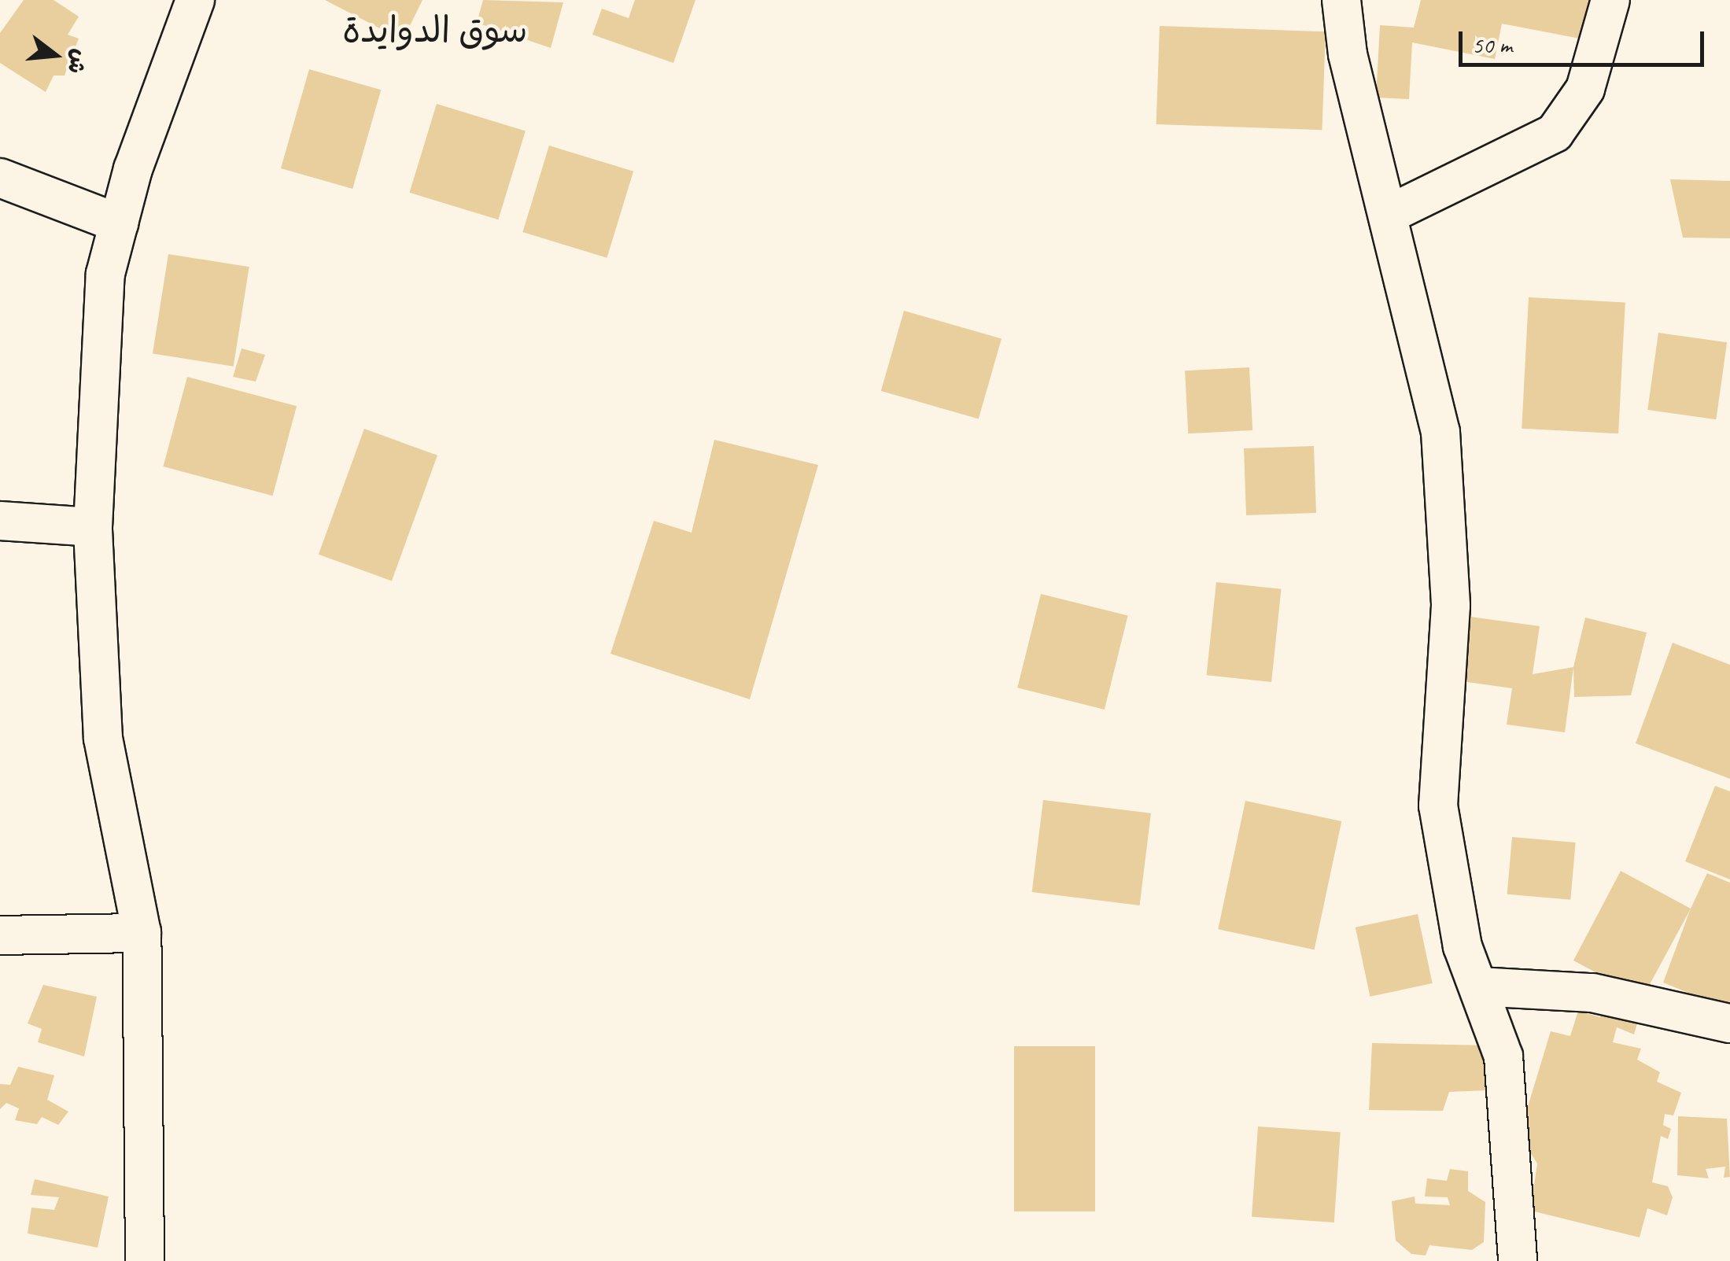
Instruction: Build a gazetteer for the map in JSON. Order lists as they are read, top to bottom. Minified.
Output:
{"districts":["سوق الدوايدة"],"scale_bar":"50 m","north":"right"}
